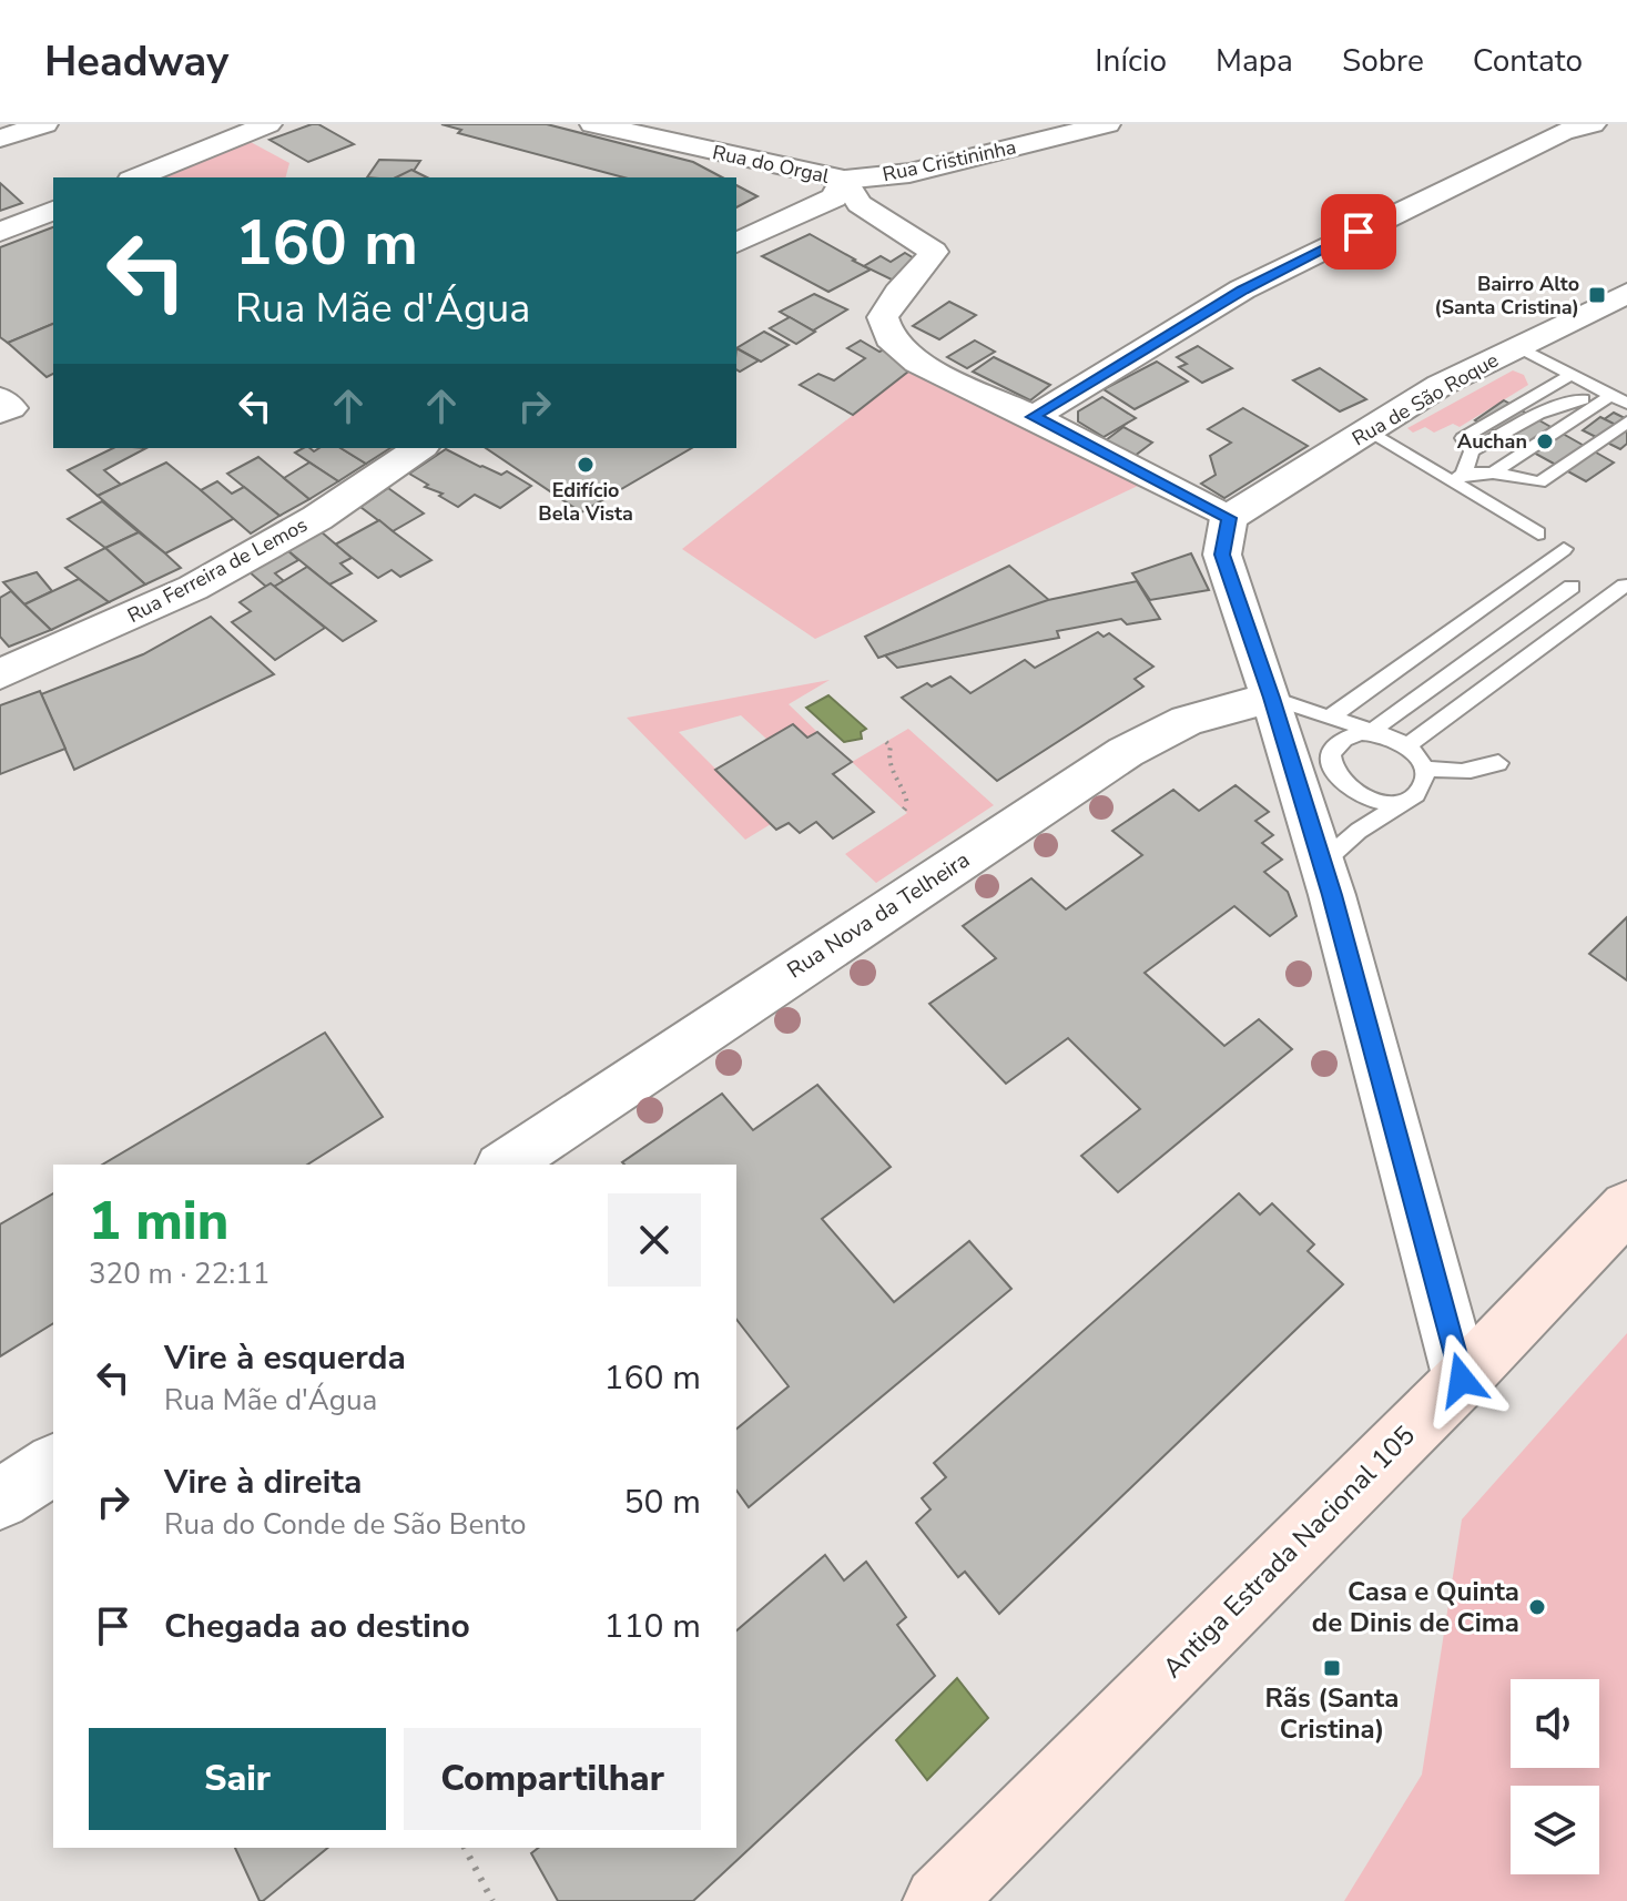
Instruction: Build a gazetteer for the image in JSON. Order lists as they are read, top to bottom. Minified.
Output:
{"streets":{"main road":["Antiga Estrada Nacional 105"],"street":["Rua Cristininha","Rua do Orgal","Rua de São Roque","Rua Ferreira de Lemos","Rua Nova da Telheira"]},"crossings":[["Rua Cristininha","Rua do Orgal"]],"places":{"transit":["Bairro Alto (Santa Cristina)","Rãs (Santa Cristina)"],"other":["Auchan","Edifício Bela Vista","Casa e Quinta de Dinis de Cima"]},"page":{"header":"Headway","nav":["Início","Mapa","Sobre","Contato"],"turn":["160 m","Rua Mãe d'Água"],"heading":["1 min","320 m · 22:11"],"list":[{"name":"Vire à esquerda","note":"Rua Mãe d'Água","value":"160 m"},{"name":"Vire à direita","note":"Rua do Conde de São Bento","value":"50 m"},{"name":"Chegada ao destino","value":"110 m"}],"buttons":["Sair","Compartilhar"]}}
